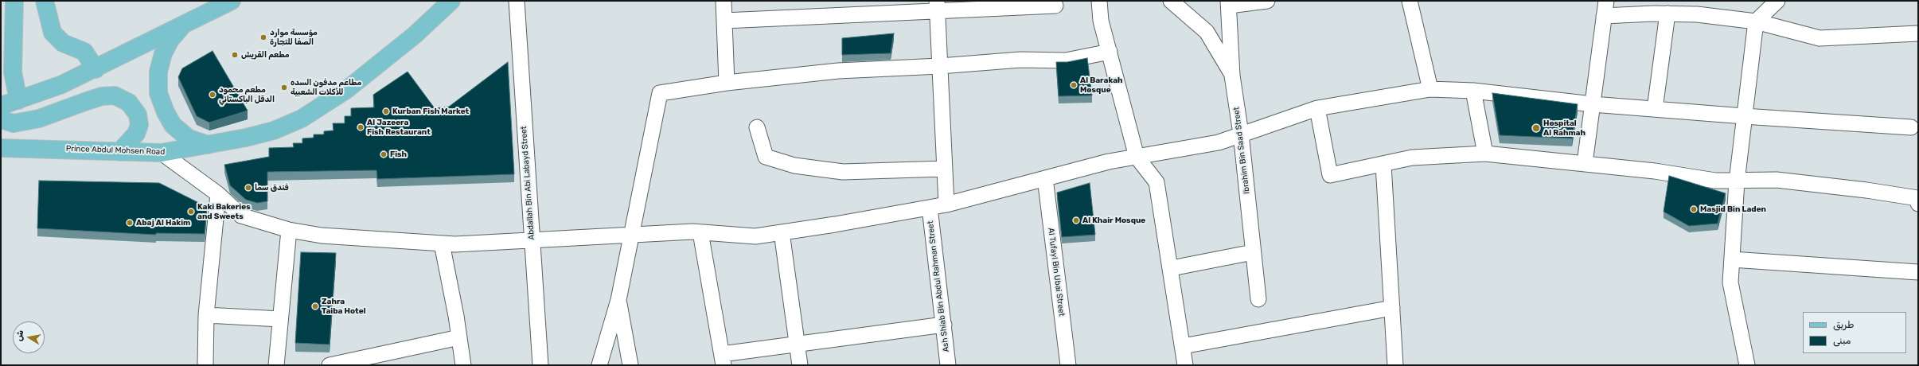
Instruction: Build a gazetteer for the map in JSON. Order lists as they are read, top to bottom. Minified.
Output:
{"streets":{"main road":["Prince Abdul Mohsen Road"],"street":["Ibrahim Bin Saad Street","Abdallah Bin Abi Labayd Street","Al Tufayl Bin Ubai Street","Ash Shiab Bin Abdul Rahman Street"]},"places":["مؤسسة موارد الصفا للتجارة","مطعم القريش","Al Barakah Mosque","مطاعم مدفون السده للأكلات الشعبية","مطعم محمود الدقل الباكستاني","Kurban Fish Market","Al Jazeera Fish Restaurant","Hospital Al Rahmah","Fish","فندق سما","Masjid Bin Laden","Kaki Bakeries and Sweets","Al Khair Mosque","Abaj Al Hakim","Zahra Taiba Hotel"],"legend":["طريق","مبنى"],"north":"left"}
